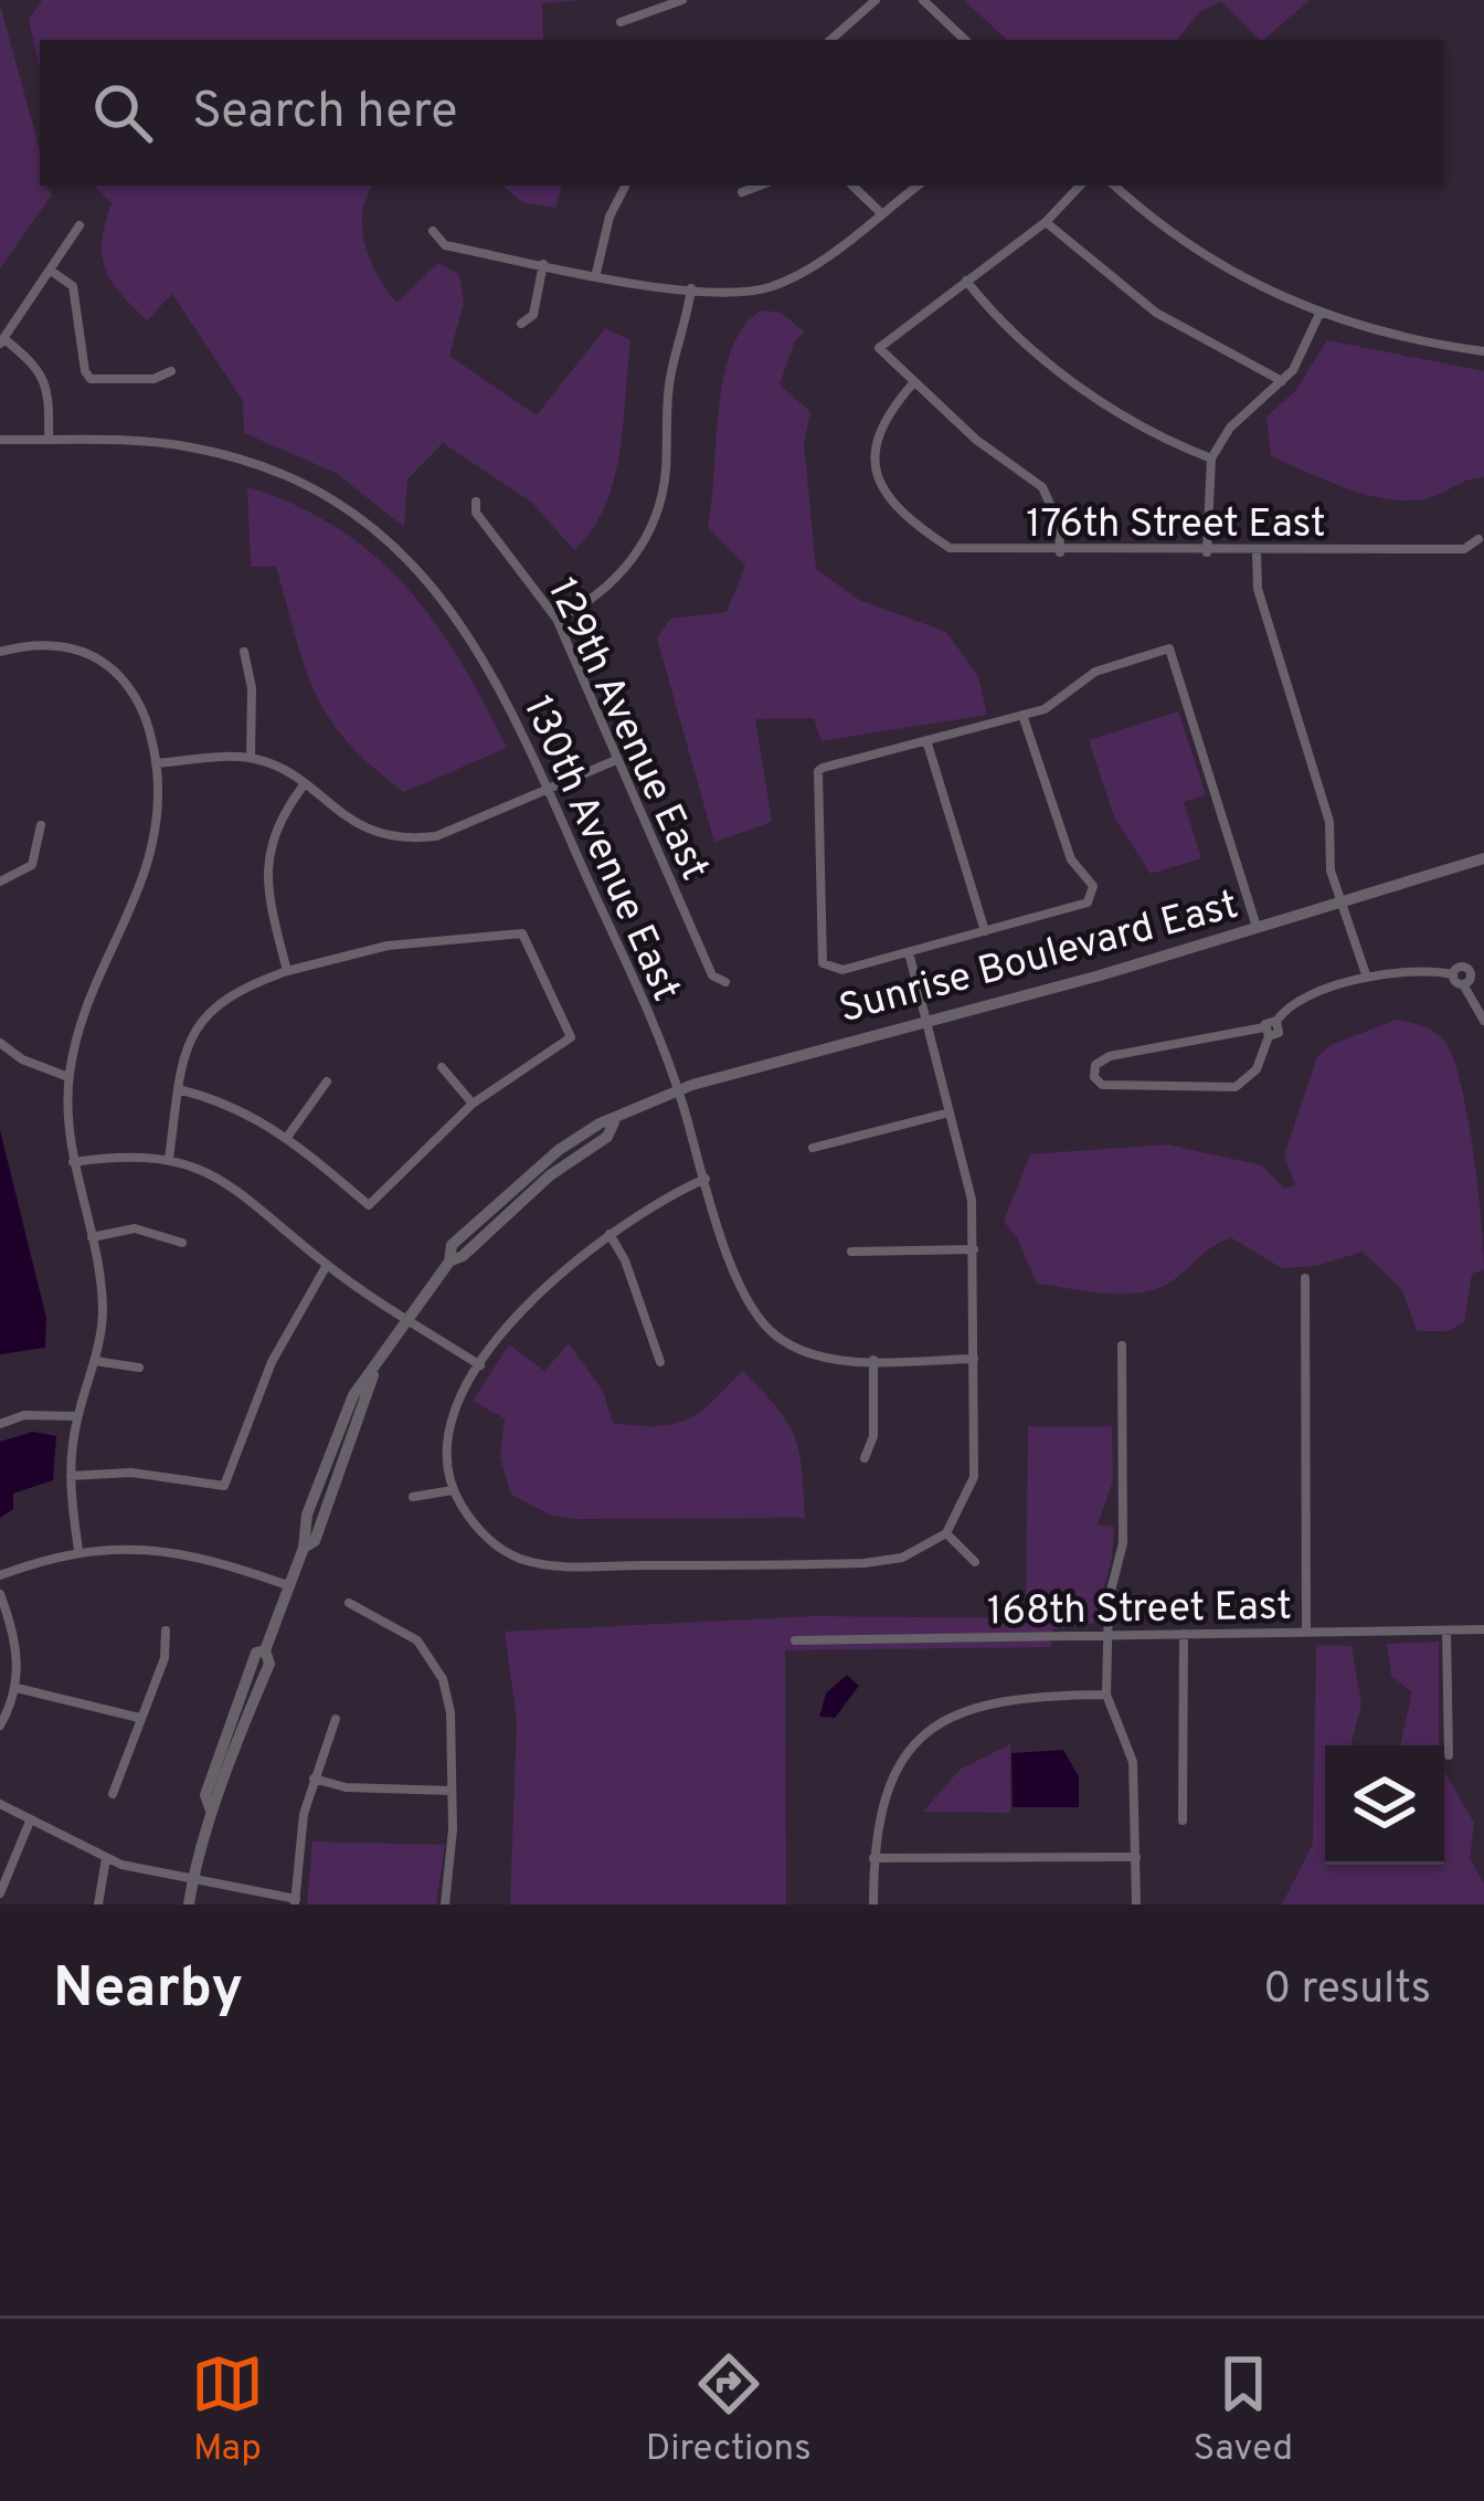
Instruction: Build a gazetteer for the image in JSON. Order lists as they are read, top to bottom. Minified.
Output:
{"streets":{"street":["176th Street East","129th Avenue East","130th Avenue East","Sunrise Boulevard East","168th Street East"]},"crossings":[["130th Avenue East","Sunrise Boulevard East"]],"page":{"search":"Search here","heading":["Nearby","0 results"],"nav":["Map","Directions","Saved"]}}
